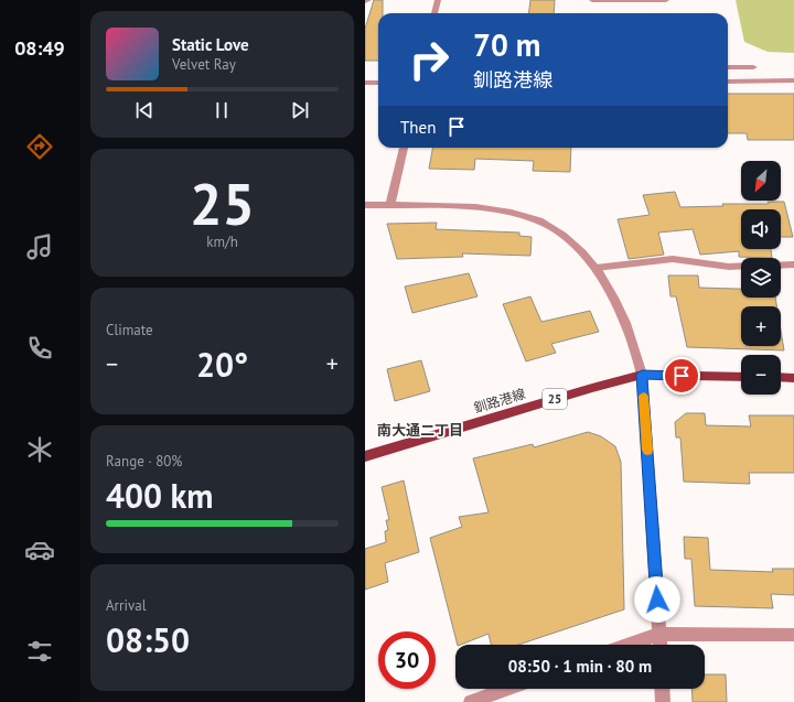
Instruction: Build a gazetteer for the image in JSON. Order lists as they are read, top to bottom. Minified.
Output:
{"streets":{"main road":["25","釧路港線"]},"districts":["南大通二丁目"],"north":"bottom left","page":{"tabs":"08:49","turn":["70 m","釧路港線"],"song":["Static Love","Velvet Ray"],"then":"Then","tile":[["25","km/h"],"Climate",["Range · 80%","400 km"],["Arrival","08:50"]],"map_buttons":["+","−"],"heat":["−","20°","+"],"limit":"30","trip":"08:50 · 1 min · 80 m"}}
